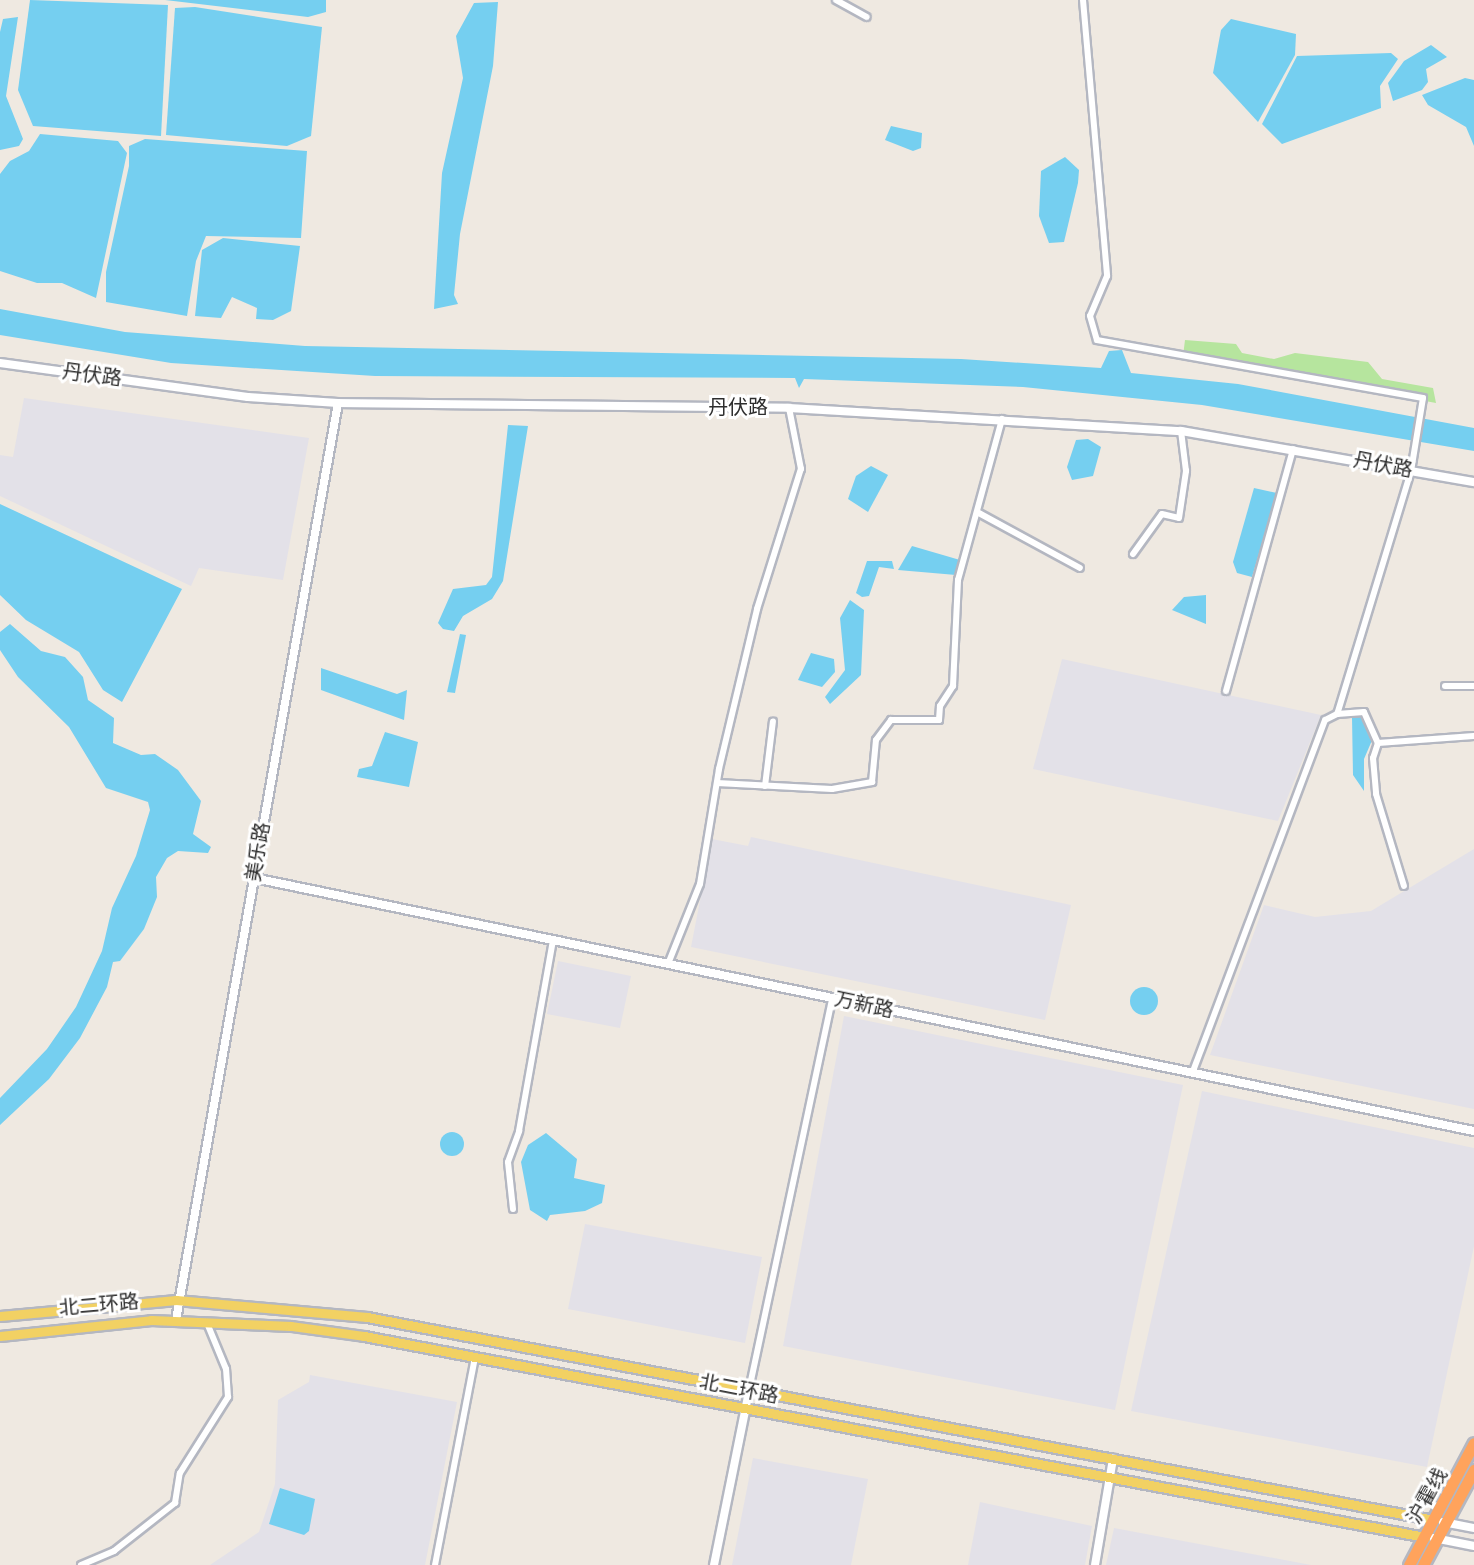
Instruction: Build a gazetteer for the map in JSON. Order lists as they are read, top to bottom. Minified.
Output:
{"streets":{"highway":["沪霍线"],"main road":["北二环路"],"street":["丹伏路","美乐路","万新路"]},"crossings":[["丹伏路","美乐路"],["美乐路","万新路"],["美乐路","北二环路"],["北二环路","沪霍线"]]}
